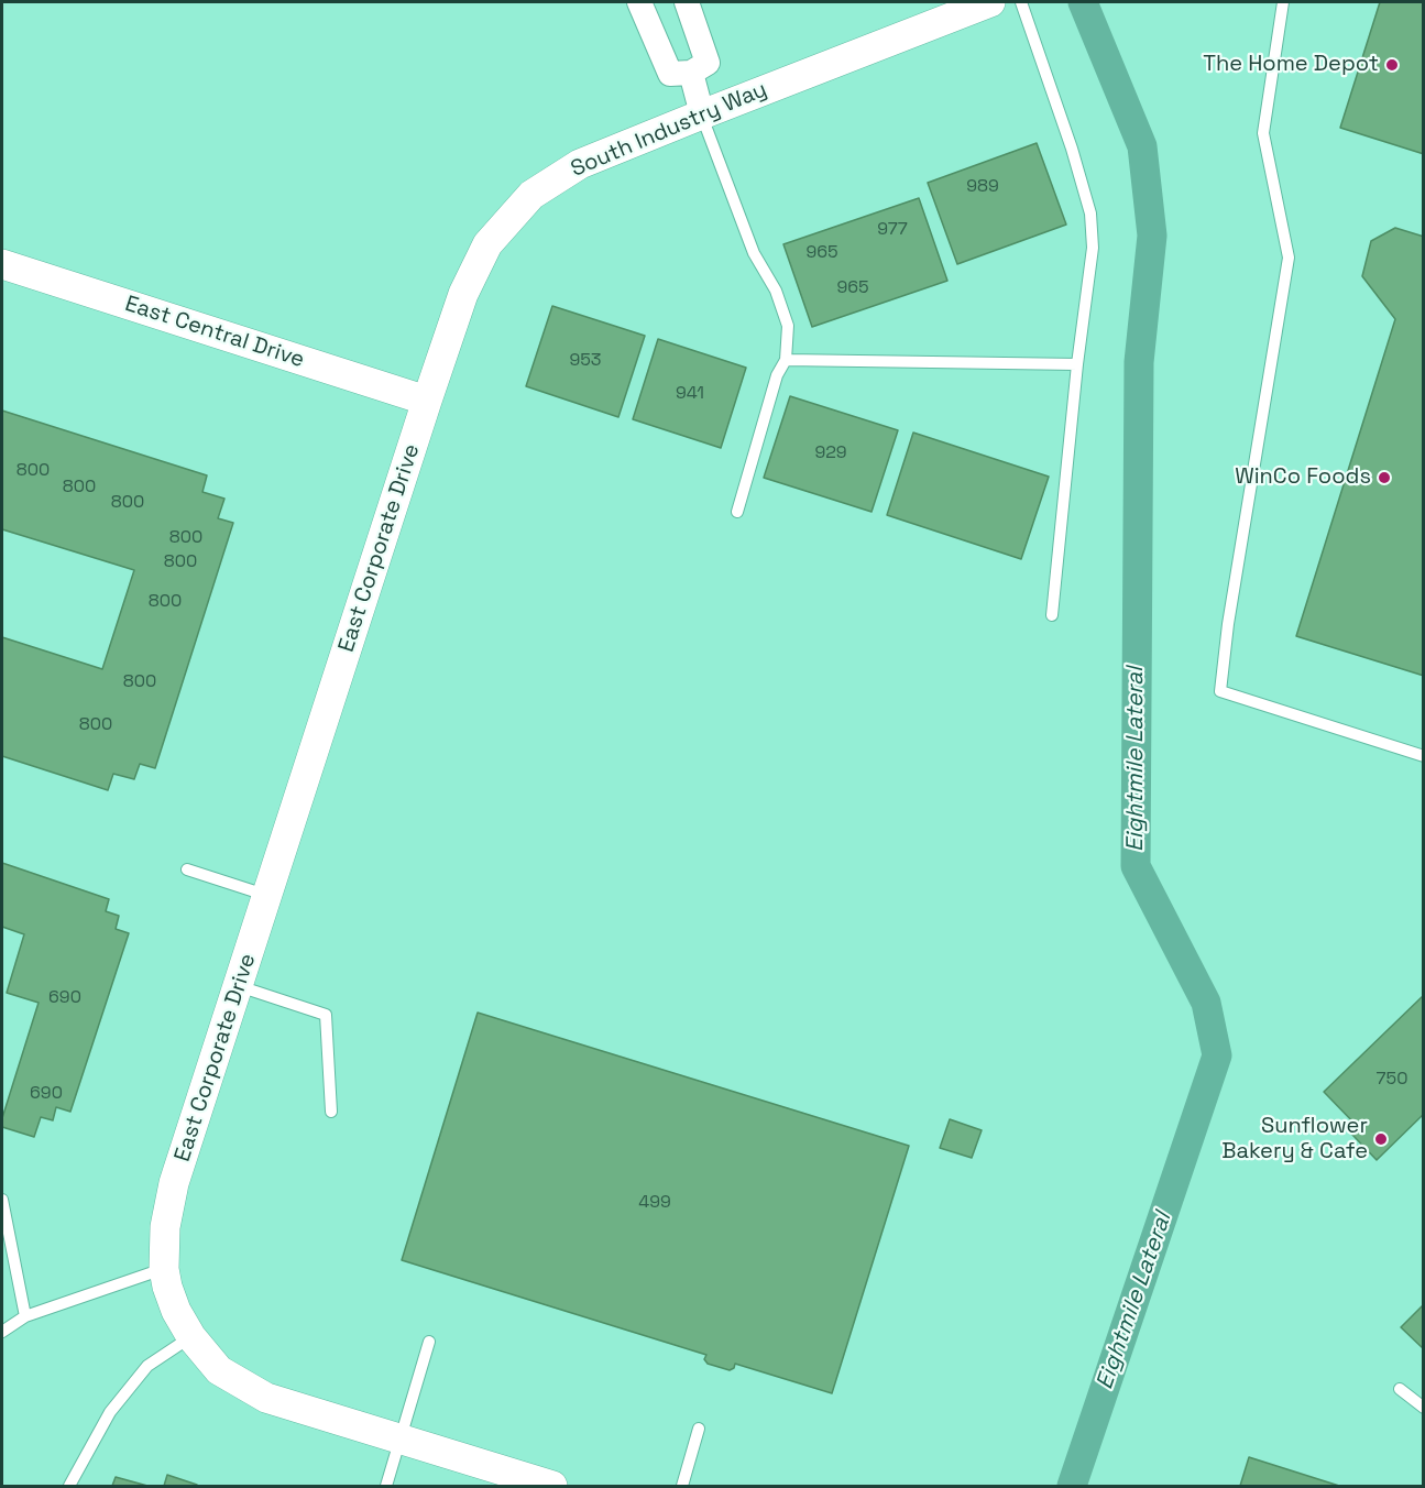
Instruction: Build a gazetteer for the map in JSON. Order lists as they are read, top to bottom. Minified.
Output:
{"streets":{"street":["South Industry Way","East Central Drive","East Corporate Drive"]},"crossings":[["South Industry Way","East Central Drive"],["South Industry Way","East Corporate Drive"],["East Central Drive","East Corporate Drive"]],"water":["Eightmile Lateral"],"places":["The Home Depot","WinCo Foods","Sunflower Bakery & Cafe"],"house_numbers":["989","977","965","965","953","941","929","800","800","800","800","800","800","800","800","690","750","690","499"]}
